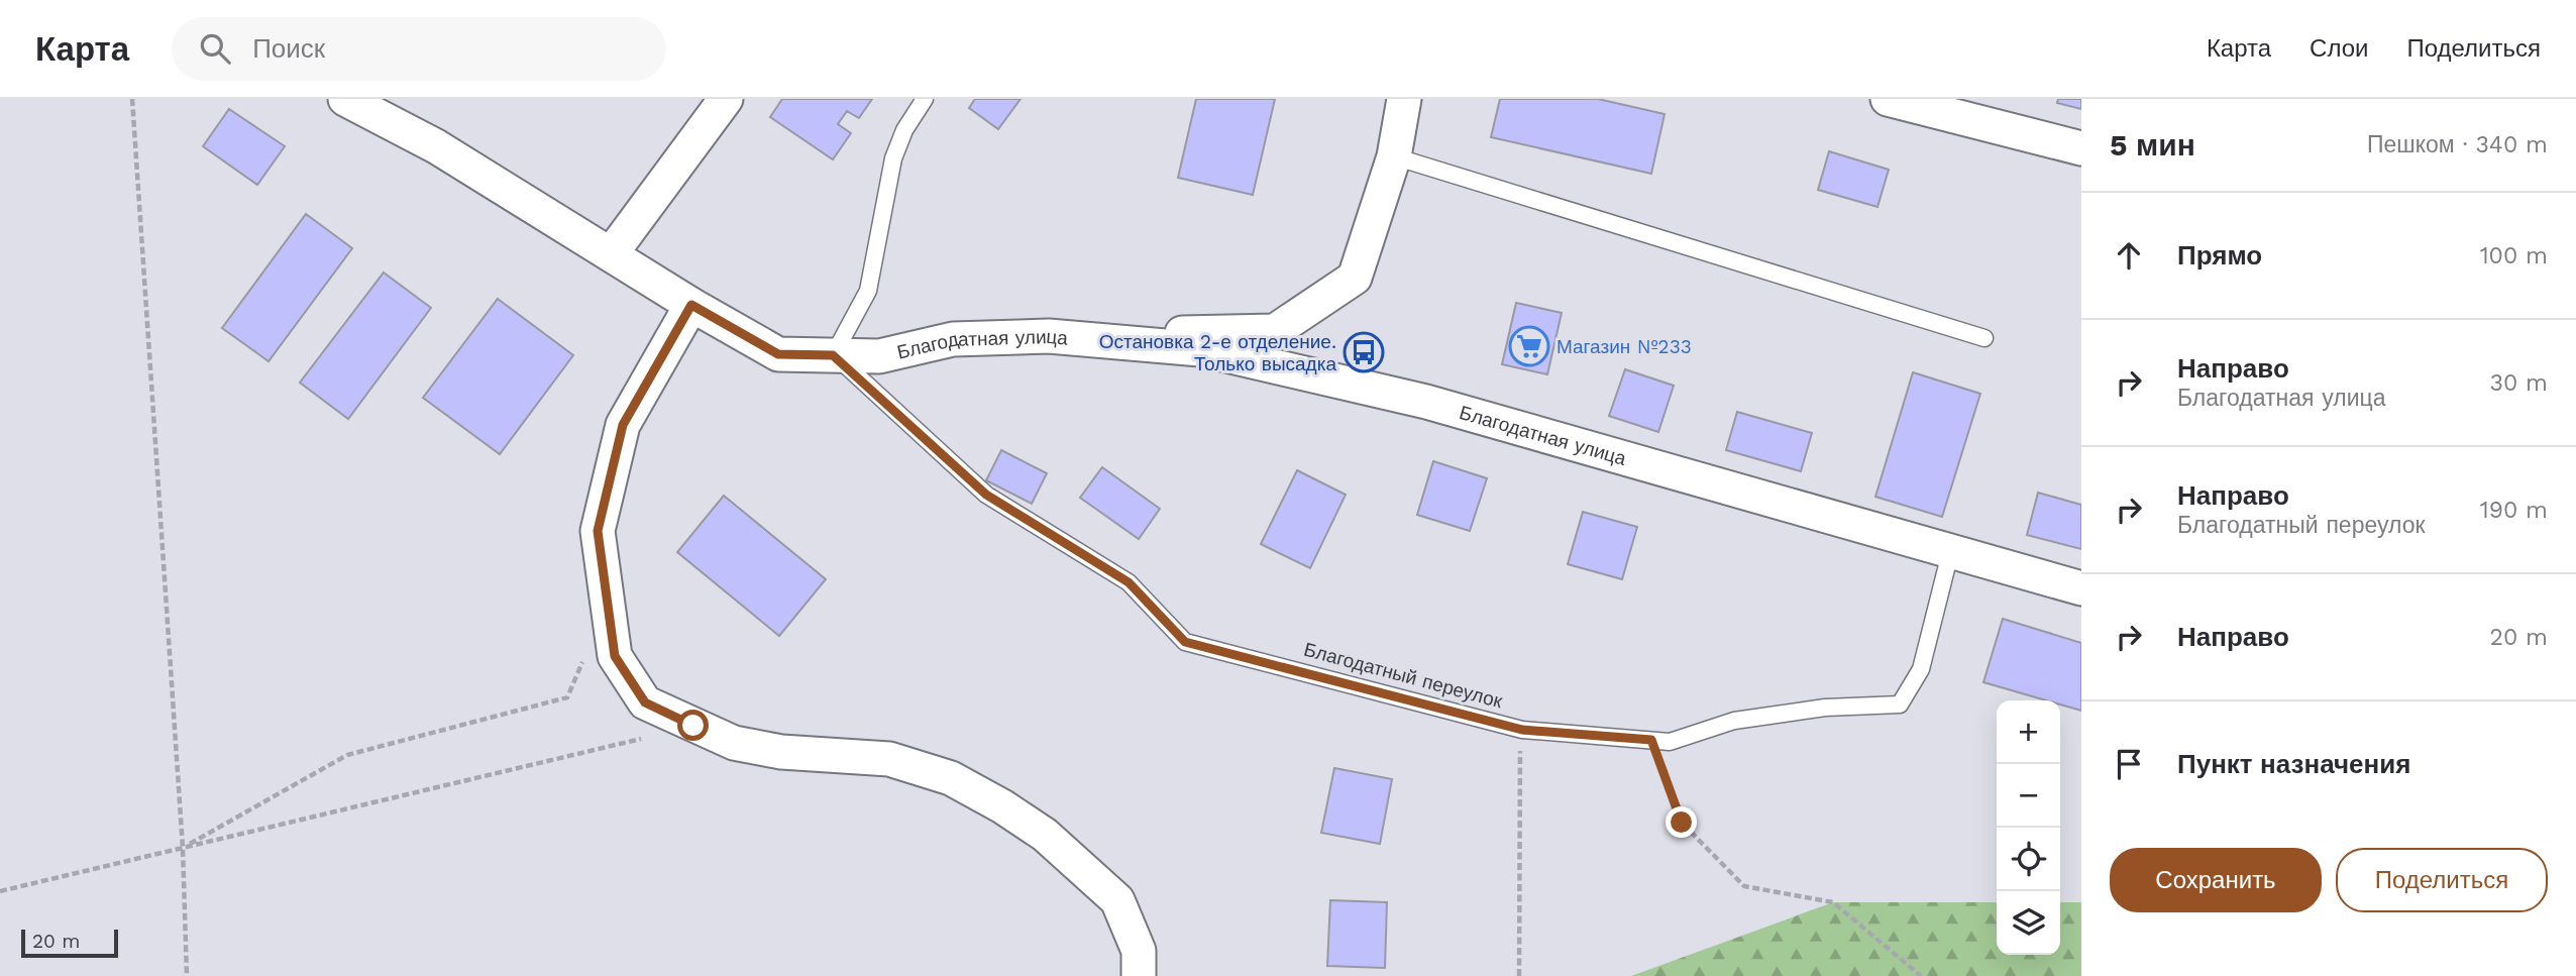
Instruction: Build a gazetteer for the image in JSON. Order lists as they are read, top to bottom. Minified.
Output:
{"streets":{"street":["Благодатная улица"],"lane":["Благодатный переулок"]},"crossings":[["Благодатная улица","Благодатный переулок"]],"places":{"supermarket":["Магазин №233"],"bus stop":["Остановка 2-е отделение. Только высадка"]},"scale_bar":"20 m","page":{"header":"Карта","search":"Поиск","nav":["Карта","Слои","Поделиться"],"heading":["5 мин","Пешком · 340 m"],"list":[["Прямо","100 m"],["Направо","Благодатная улица","30 m"],["Направо","Благодатный переулок","190 m"],["Направо","20 m"],"Пункт назначения"],"map_buttons":["+","−"],"buttons":["Сохранить","Поделиться"],"scale":"20 m"}}
